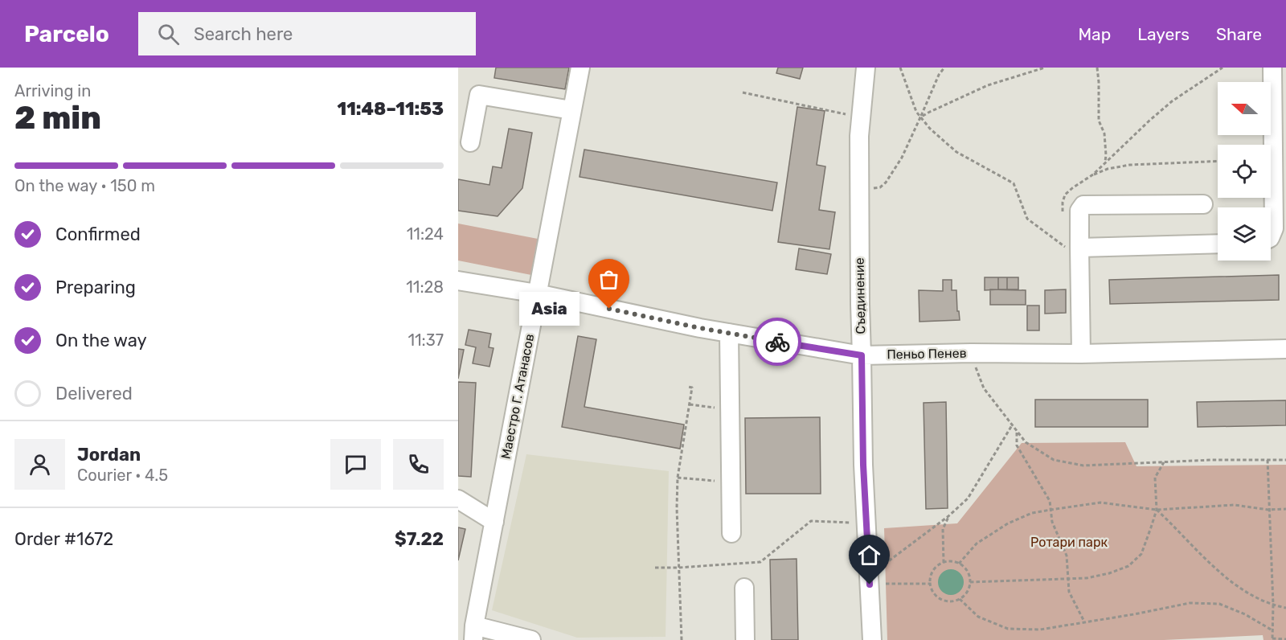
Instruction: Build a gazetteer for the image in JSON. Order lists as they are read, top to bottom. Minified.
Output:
{"streets":{"street":["Съединение","Пеньо Пенев","Маестро Г. Атанасов"]},"crossings":[["Съединение","Пеньо Пенев"],["Пеньо Пенев","Маестро Г. Атанасов"]],"parks":["Ротари парк"],"places":["Asia"],"north":"left","page":{"header":"Parcelo","search":"Search here","nav":["Map","Layers","Share"],"heading":["2 min","Arriving in","11:48–11:53"],"panel":["Jordan","Courier · 4.5","Order #1672","$7.22"],"bar":"On the way · 150 m","list":[["Confirmed","11:24"],["Preparing","11:28"],["On the way","11:37"],"Delivered"],"bubble":"Asia"}}
